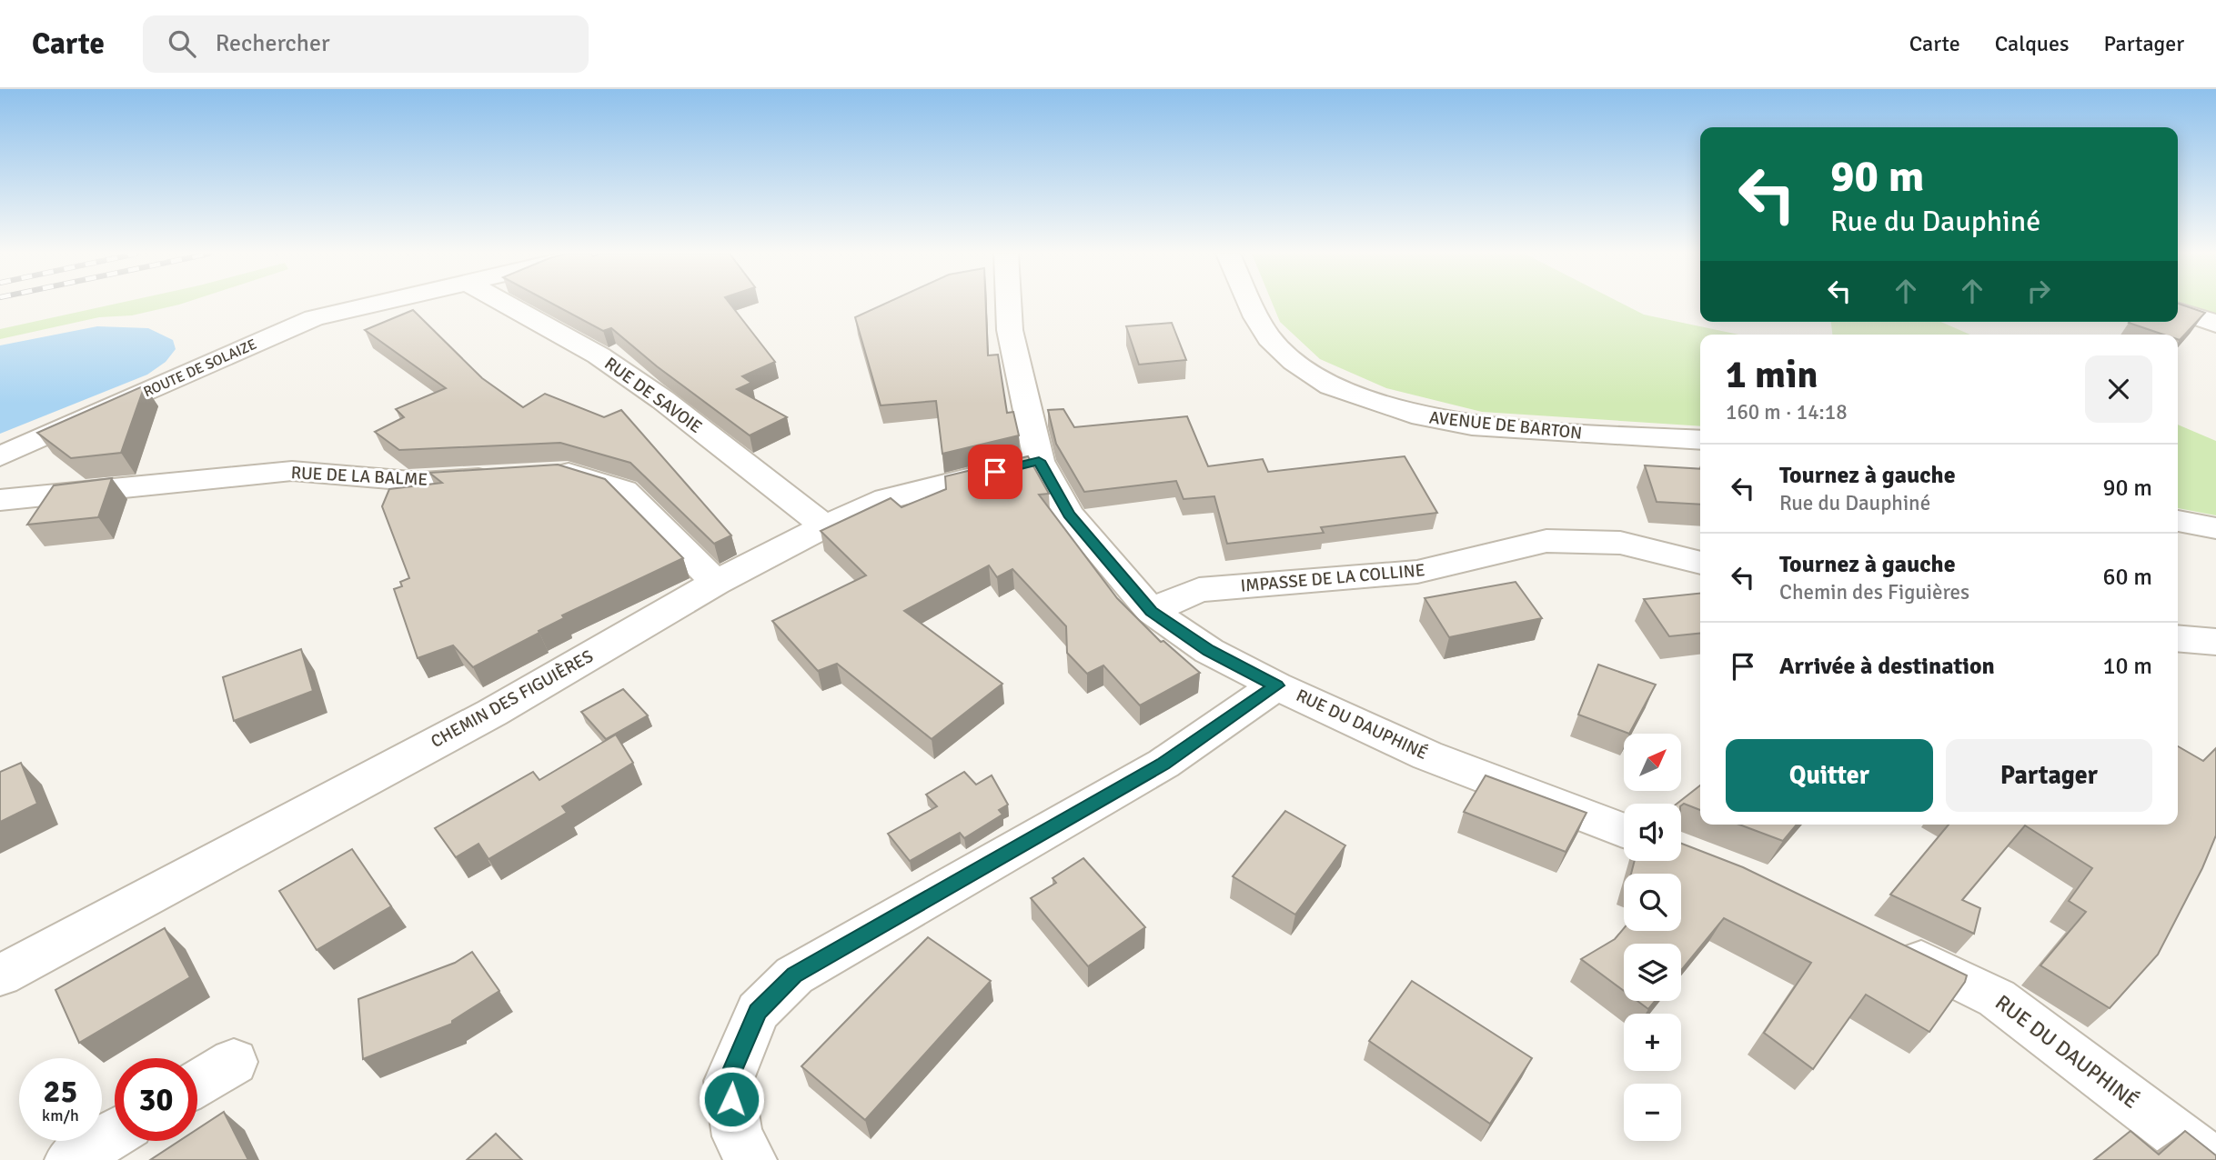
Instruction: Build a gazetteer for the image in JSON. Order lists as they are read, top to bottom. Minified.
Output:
{"streets":{"street":["ROUTE DE SOLAIZE","RUE DE SAVOIE","AVENUE DE BARTON","RUE DE LA BALME","IMPASSE DE LA COLLINE","CHEMIN DES FIGUIÈRES","RUE DU DAUPHINÉ"]},"crossings":[["RUE DE SAVOIE","CHEMIN DES FIGUIÈRES"],["IMPASSE DE LA COLLINE","RUE DU DAUPHINÉ"],["CHEMIN DES FIGUIÈRES","RUE DU DAUPHINÉ"]],"north":"top right","page":{"header":"Carte","search":"Rechercher","nav":["Carte","Calques","Partager"],"turn":["90 m","Rue du Dauphiné"],"heading":["1 min","160 m · 14:18"],"list":[{"name":"Tournez à gauche","note":"Rue du Dauphiné","value":"90 m"},{"name":"Tournez à gauche","note":"Chemin des Figuières","value":"60 m"},{"name":"Arrivée à destination","value":"10 m"}],"buttons":["Quitter","Partager"],"map_buttons":["+","−"],"speed":"25 km/h","limit":"30"}}
